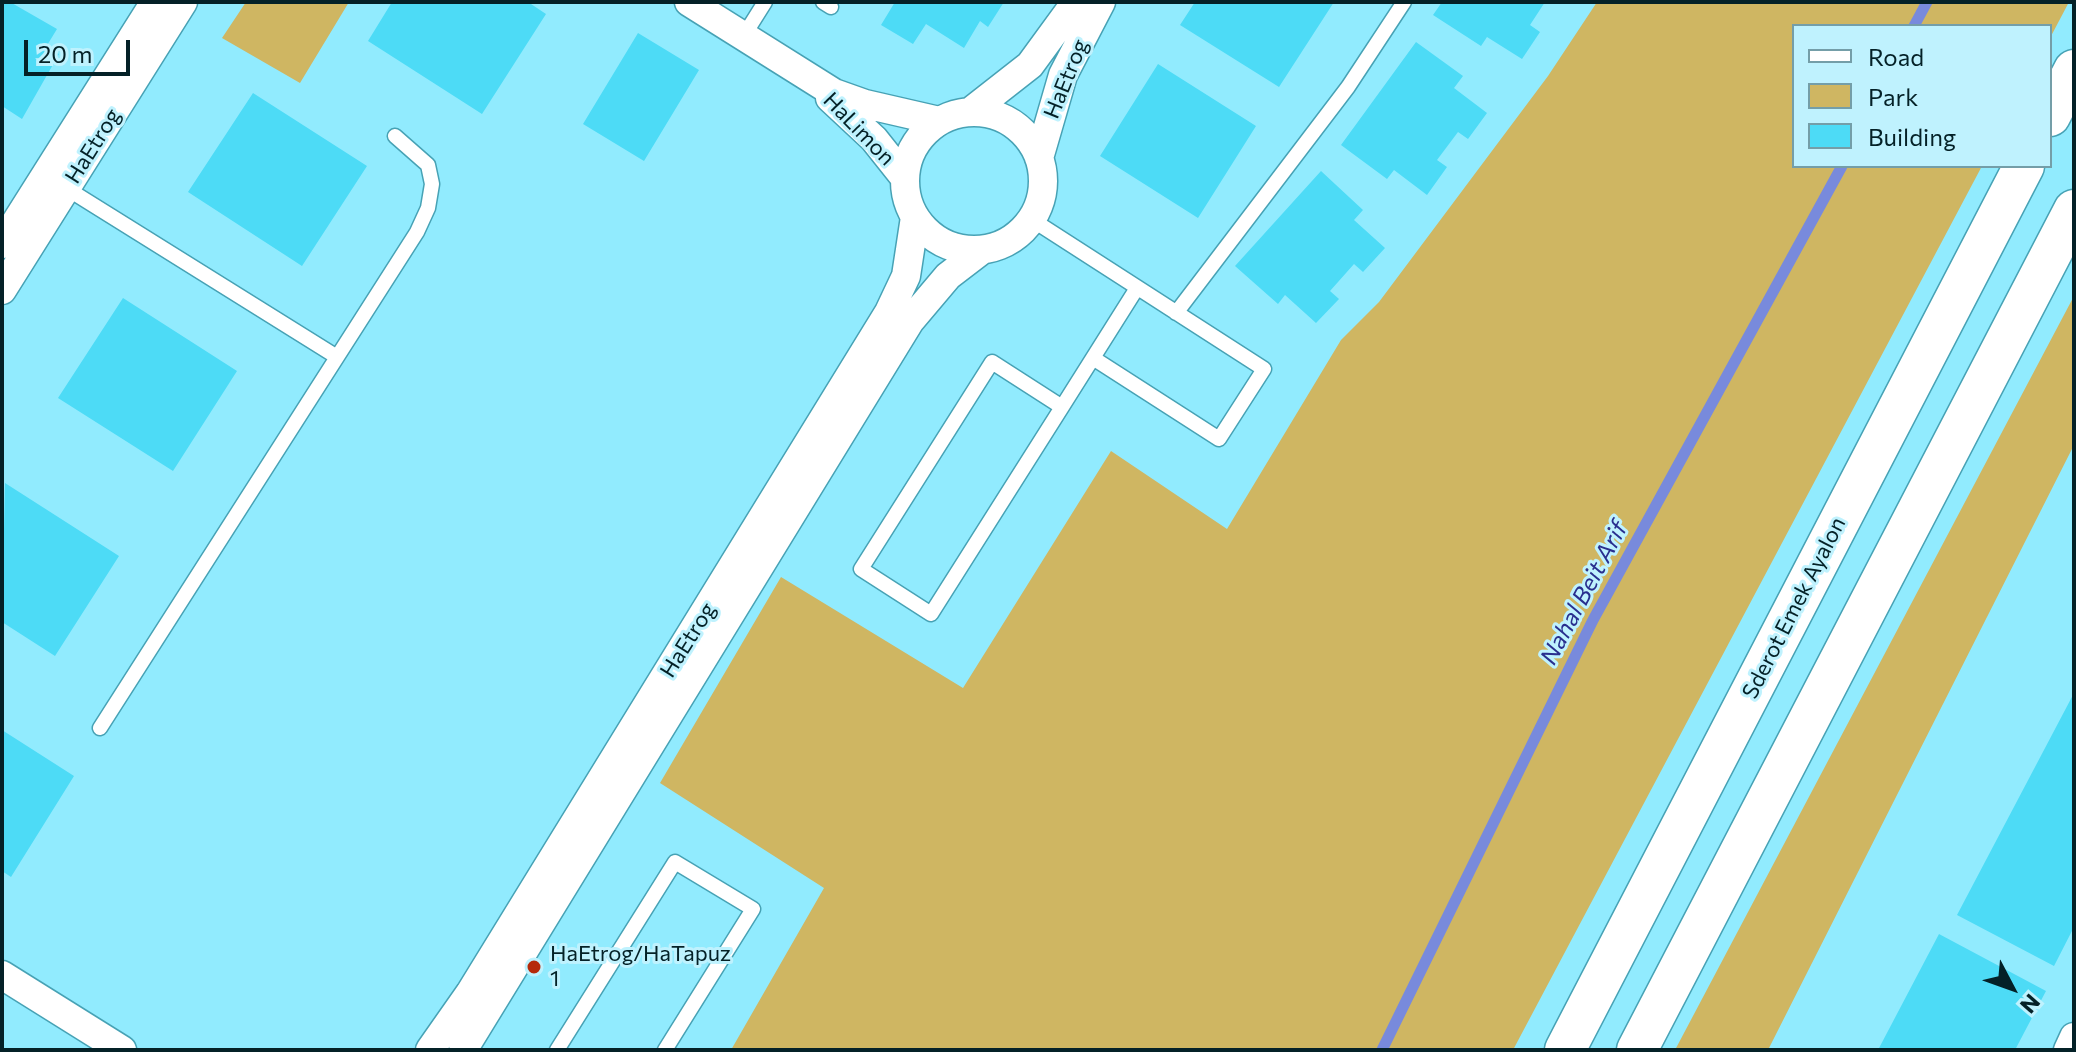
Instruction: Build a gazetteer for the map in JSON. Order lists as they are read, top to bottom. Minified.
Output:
{"streets":{"main road":["Sderot Emek Ayalon"],"street":["HaEtrog","HaLimon"]},"crossings":[["HaEtrog","HaLimon"]],"water":["Nahal Beit Arif"],"places":["HaEtrog/HaTapuz 1"],"legend":["Road","Park","Building"],"scale_bar":"20 m","north":"bottom right"}
